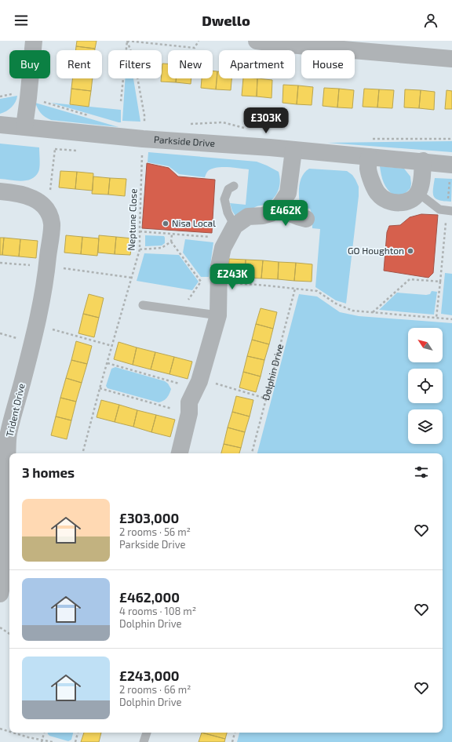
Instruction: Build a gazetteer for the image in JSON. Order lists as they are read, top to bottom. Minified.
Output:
{"streets":{"street":["Parkside Drive","Trident Drive"],"path":["Neptune Close","Dolphin Drive"]},"places":["Nisa Local","GO Houghton"],"north":"top left","page":{"header":"Dwello","chip":["Buy","Rent","Filters","New","Apartment","House"],"price":["£303K","£462K","£243K"],"heading":"3 homes","list":[{"name":"£303,000","note":"2 rooms · 56 m² · Parkside Drive"},{"name":"£462,000","note":"4 rooms · 108 m² · Dolphin Drive"},{"name":"£243,000","note":"2 rooms · 66 m² · Dolphin Drive"}]}}
